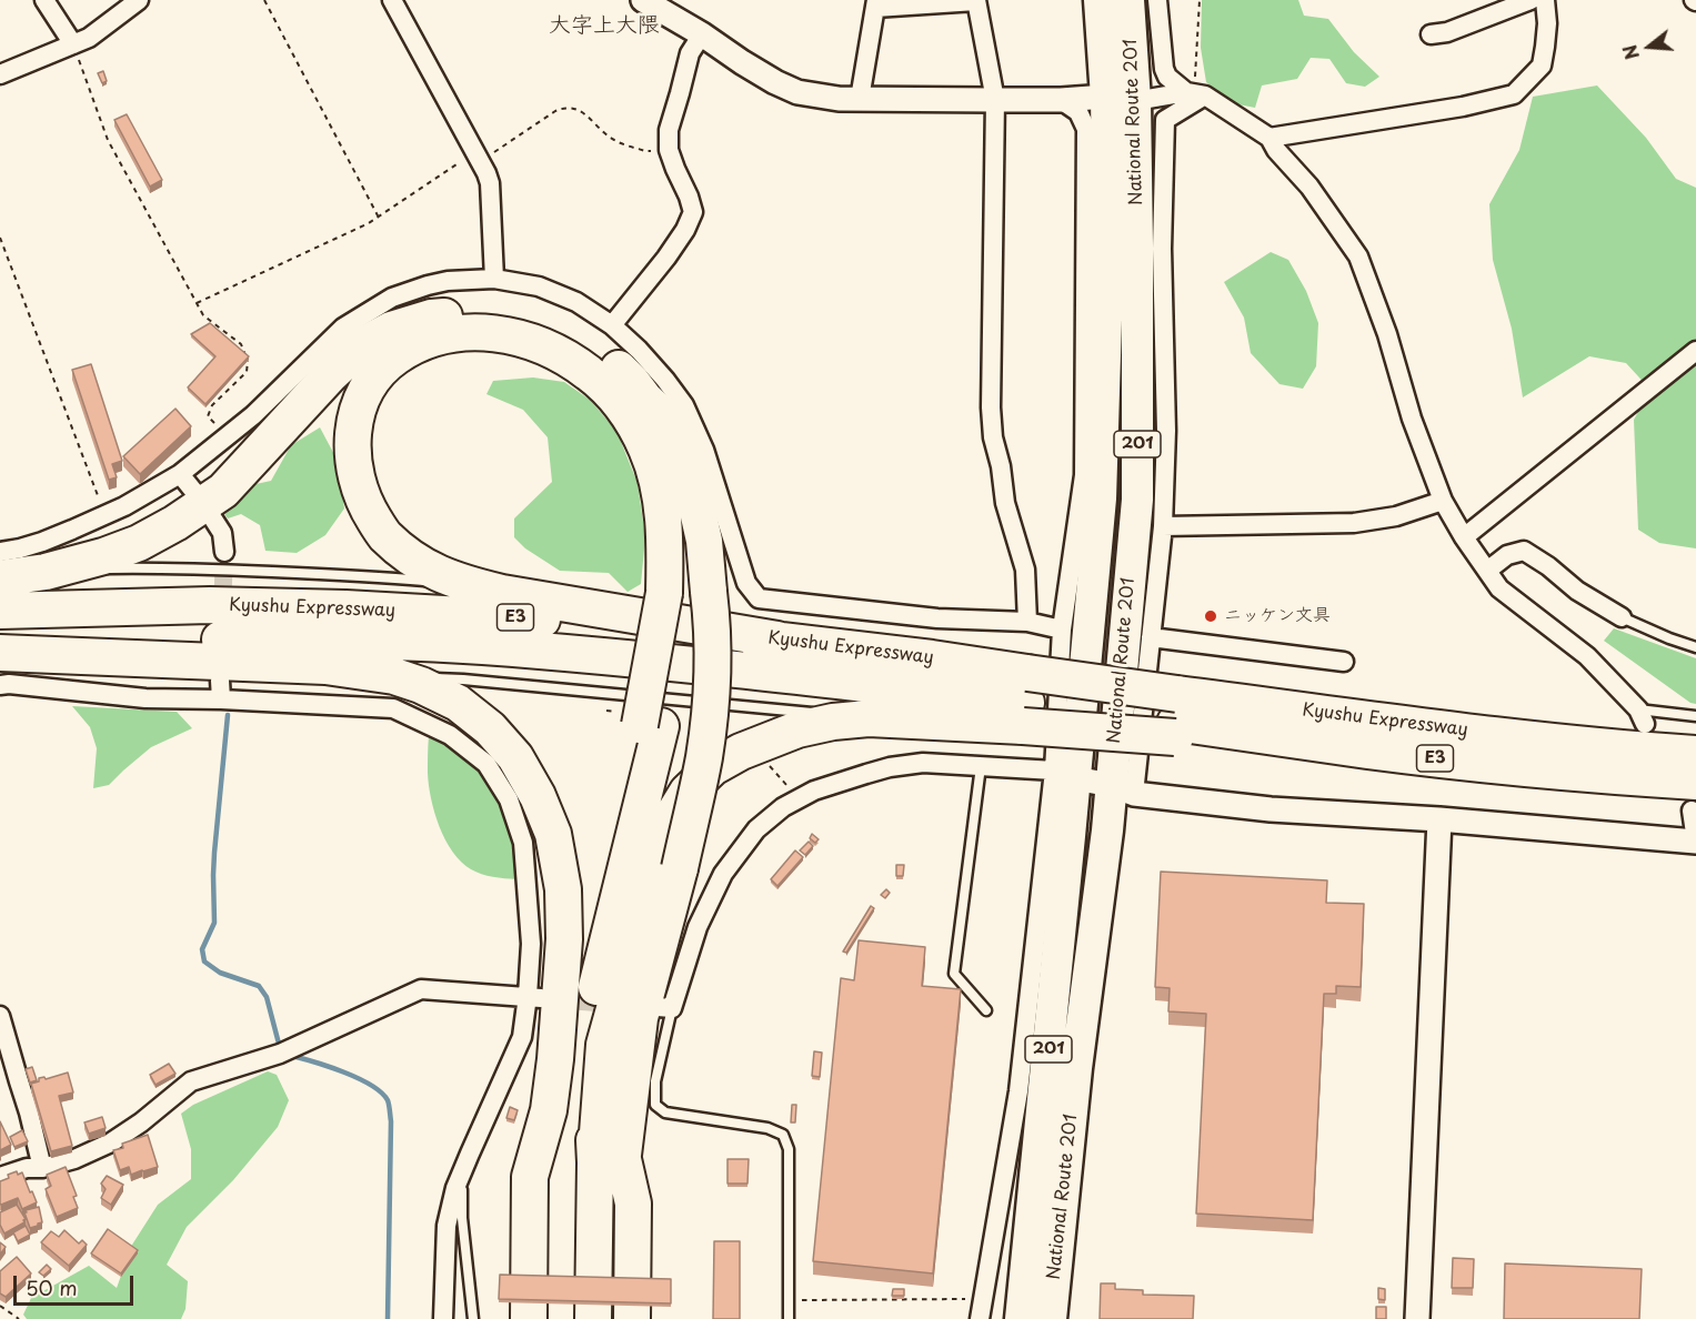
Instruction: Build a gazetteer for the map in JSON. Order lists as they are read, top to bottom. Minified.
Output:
{"streets":{"highway":["National Route 201","201","Kyushu Expressway","E3"]},"districts":["大字上大隈"],"places":["ニッケン文具"],"scale_bar":"50 m","north":"left"}
